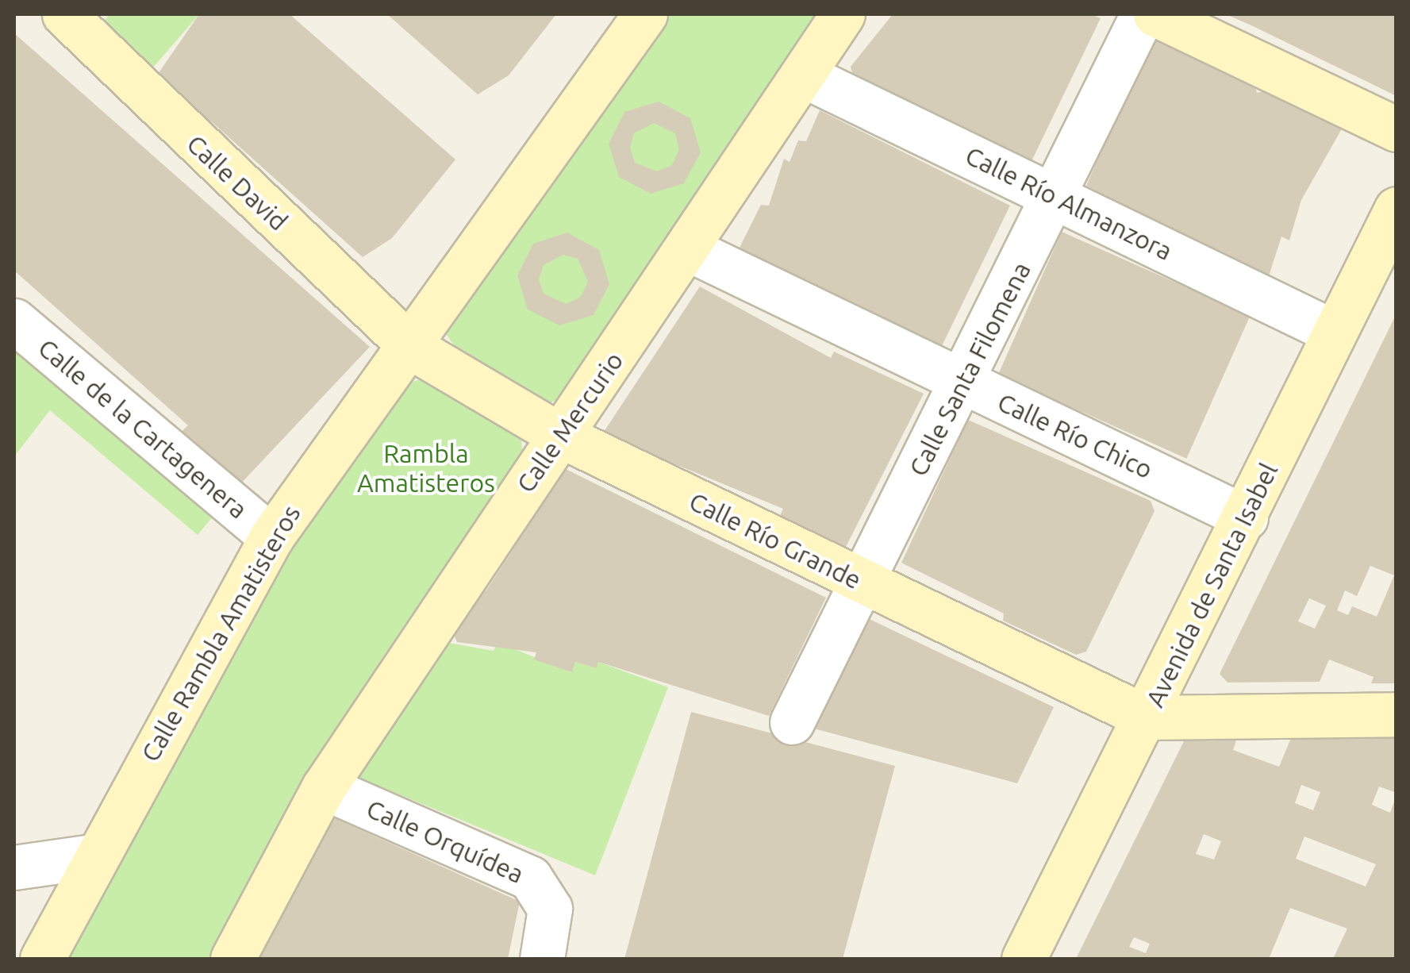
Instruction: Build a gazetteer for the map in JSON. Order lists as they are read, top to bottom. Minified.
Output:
{"streets":{"street":["Calle David","Calle Río Almanzora","Calle Santa Filomena","Calle Mercurio","Calle de la Cartagenera","Calle Río Chico","Calle Río Grande","Avenida de Santa Isabel","Calle Rambla Amatisteros","Calle Orquídea"]},"crossings":[["Calle David","Calle Río Grande"],["Calle David","Calle Rambla Amatisteros"],["Calle Río Almanzora","Calle Santa Filomena"],["Calle Río Almanzora","Calle Mercurio"],["Calle Río Almanzora","Avenida de Santa Isabel"],["Calle Santa Filomena","Calle Río Chico"],["Calle Santa Filomena","Calle Río Grande"],["Calle Mercurio","Calle Río Chico"],["Calle Mercurio","Calle Río Grande"],["Calle Mercurio","Calle Orquídea"],["Calle de la Cartagenera","Calle Rambla Amatisteros"],["Calle Río Chico","Avenida de Santa Isabel"],["Calle Río Grande","Avenida de Santa Isabel"],["Calle Río Grande","Calle Rambla Amatisteros"]],"parks":["Rambla Amatisteros"]}
